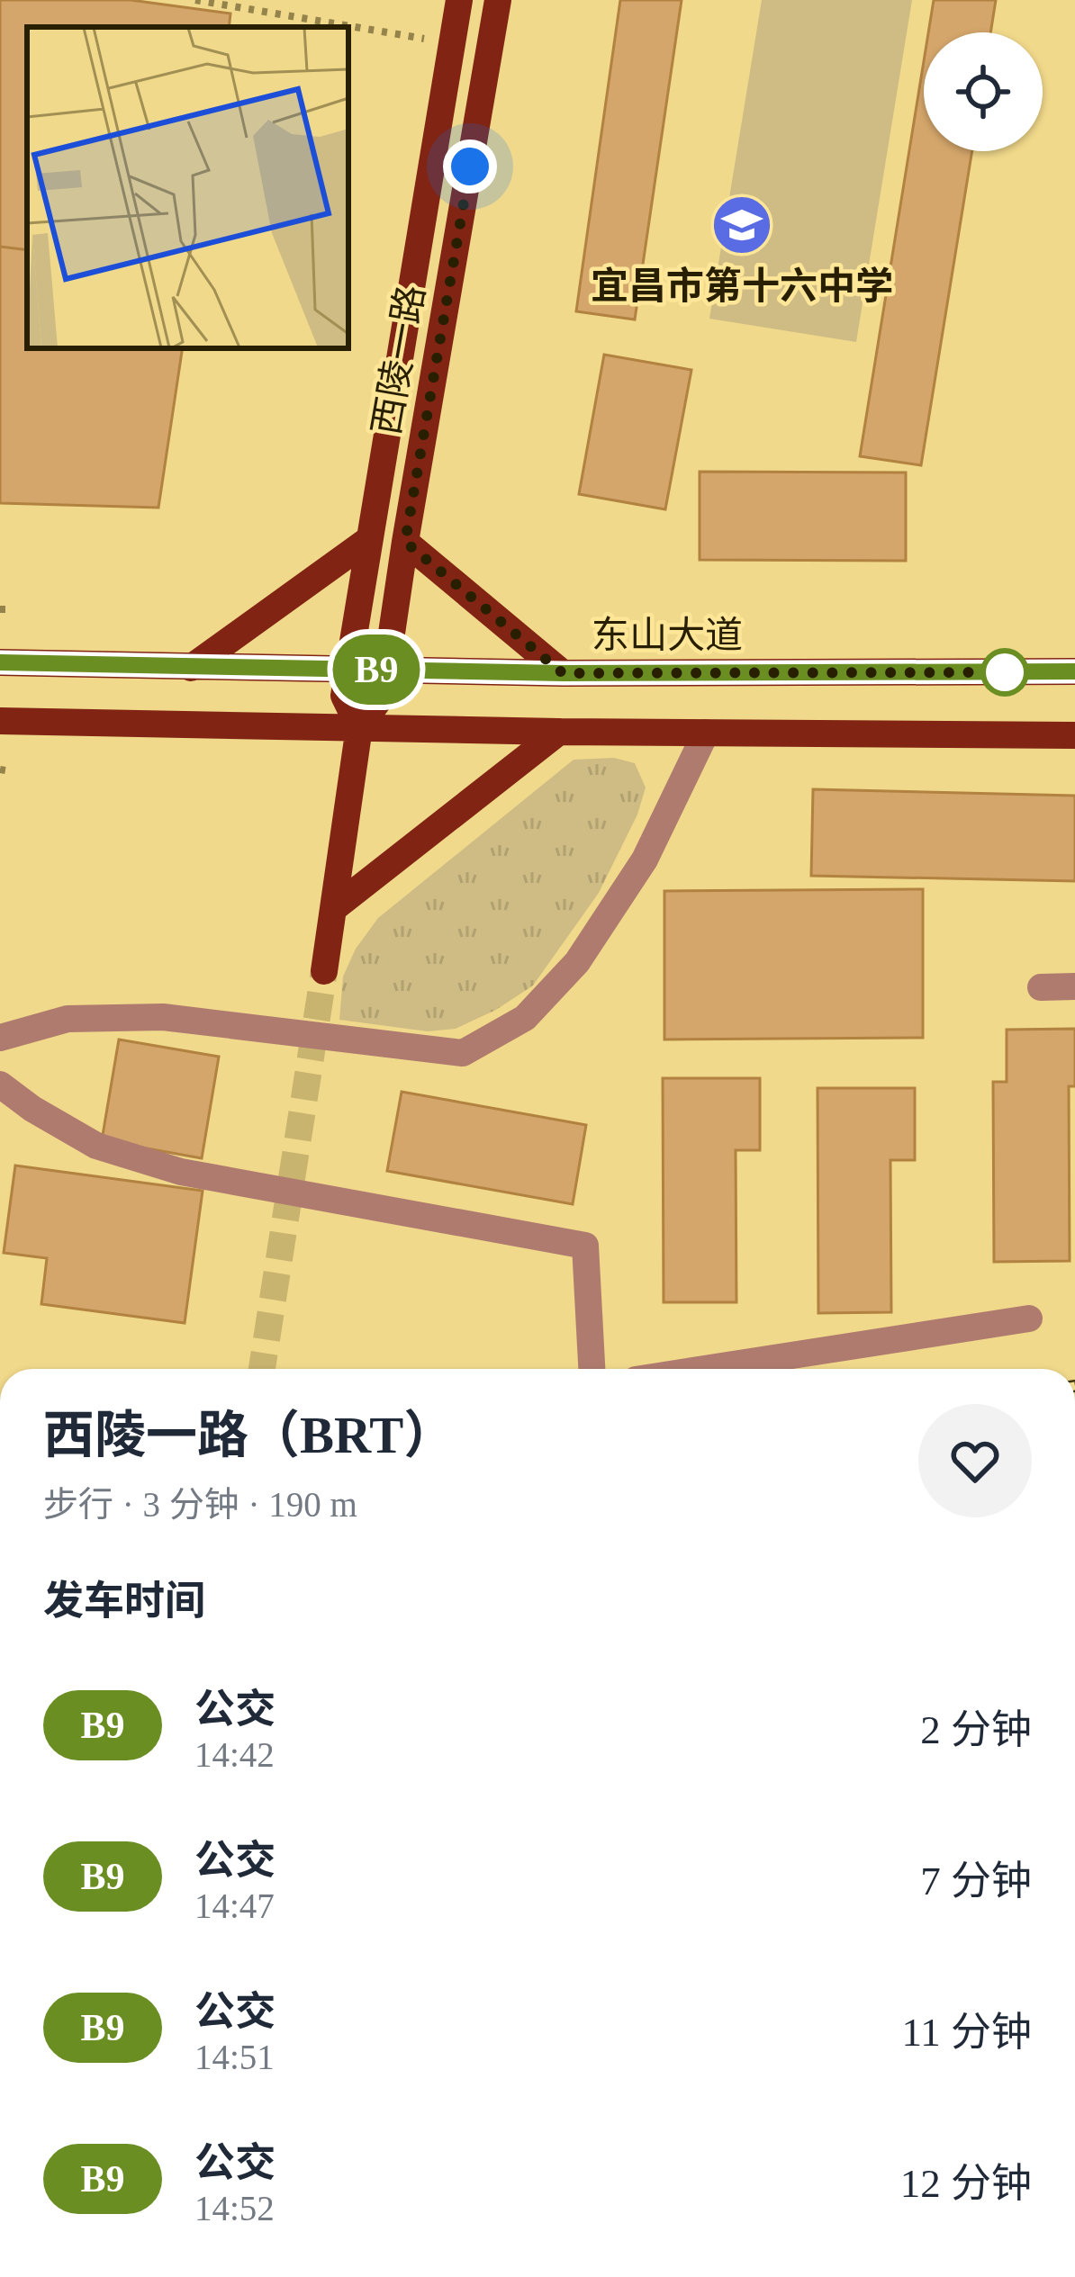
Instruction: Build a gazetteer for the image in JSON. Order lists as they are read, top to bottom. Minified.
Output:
{"streets":{"main road":["西陵一路","东山大道"]},"crossings":[["西陵一路","东山大道"]],"places":{"school or university":["宜昌市第十六中学"]},"lines":["bus line B9"],"page":{"on_map":"B9","heading":[["西陵一路（BRT）","步行 · 3 分钟 · 190 m"],"发车时间"],"list":[{"mark":"B9","name":"公交","note":"14:42","value":"2 分钟"},{"mark":"B9","name":"公交","note":"14:47","value":"7 分钟"},{"mark":"B9","name":"公交","note":"14:51","value":"11 分钟"},{"mark":"B9","name":"公交","note":"14:52","value":"12 分钟"}]}}
